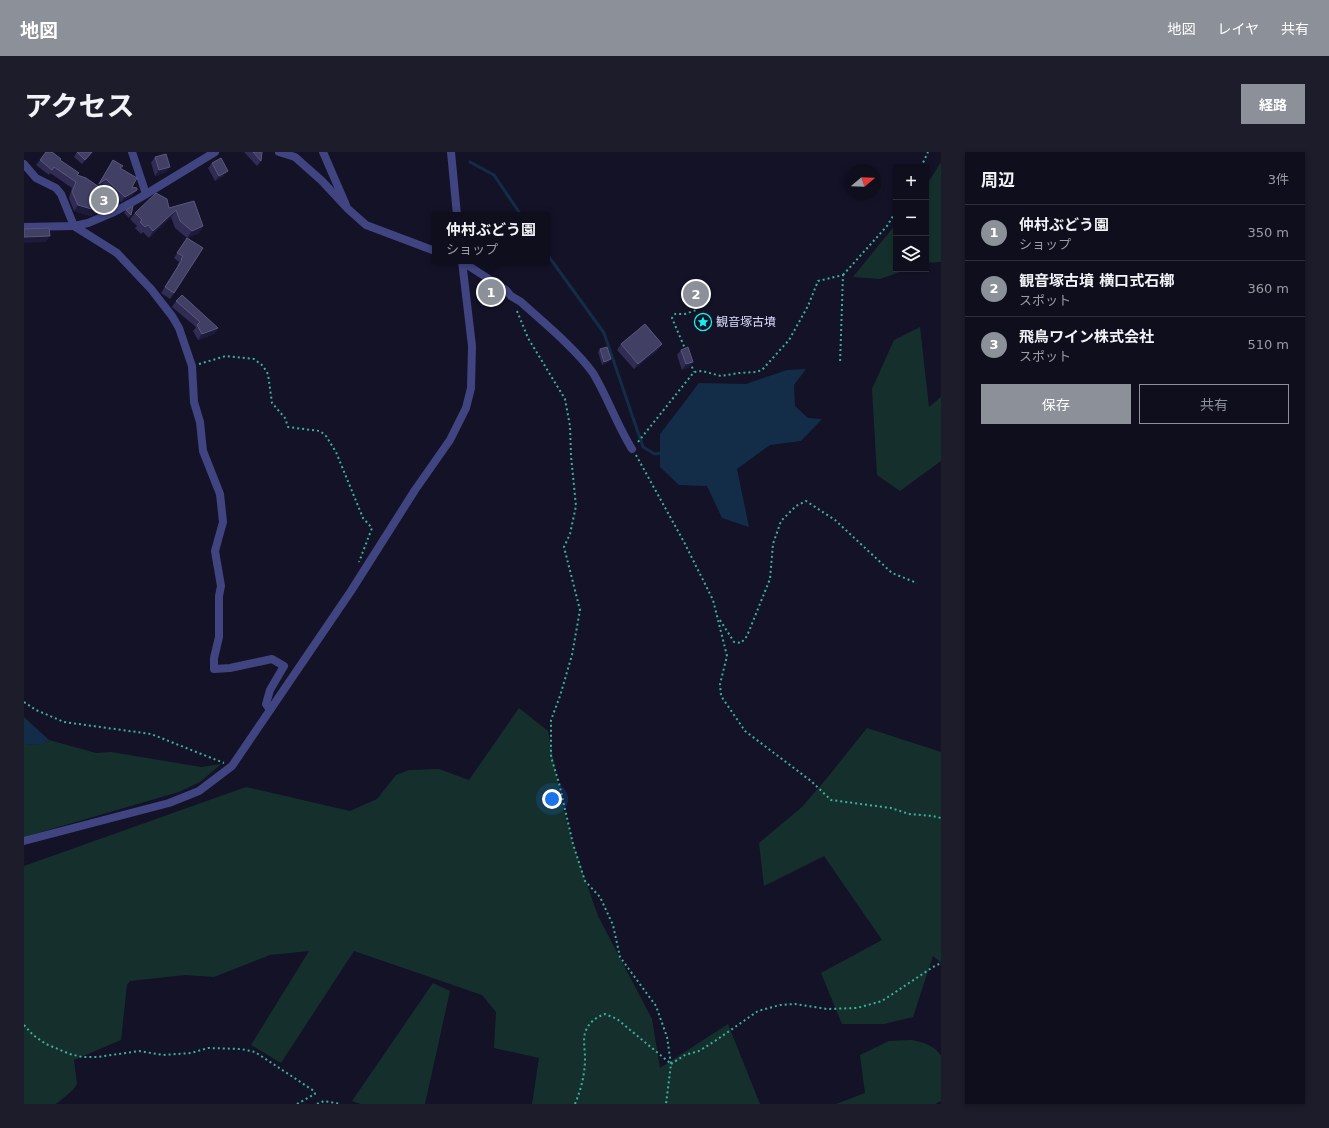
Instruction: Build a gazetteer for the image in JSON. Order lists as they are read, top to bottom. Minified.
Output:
{"places":{"place":["観音塚古墳"]},"north":"right","page":{"header":"地図","nav":["地図","レイヤ","共有"],"title":"アクセス","buttons":["経路",["保存","共有"]],"heading":["周辺","3件"],"map_buttons":["+","−"],"pins":["3","1","2"],"list":[{"mark":"1","name":"仲村ぶどう園","note":"ショップ","value":"350 m"},{"mark":"2","name":"観音塚古墳 横口式石槨","note":"スポット","value":"360 m"},{"mark":"3","name":"飛鳥ワイン株式会社","note":"スポット","value":"510 m"}],"popup":["仲村ぶどう園","ショップ"]}}
